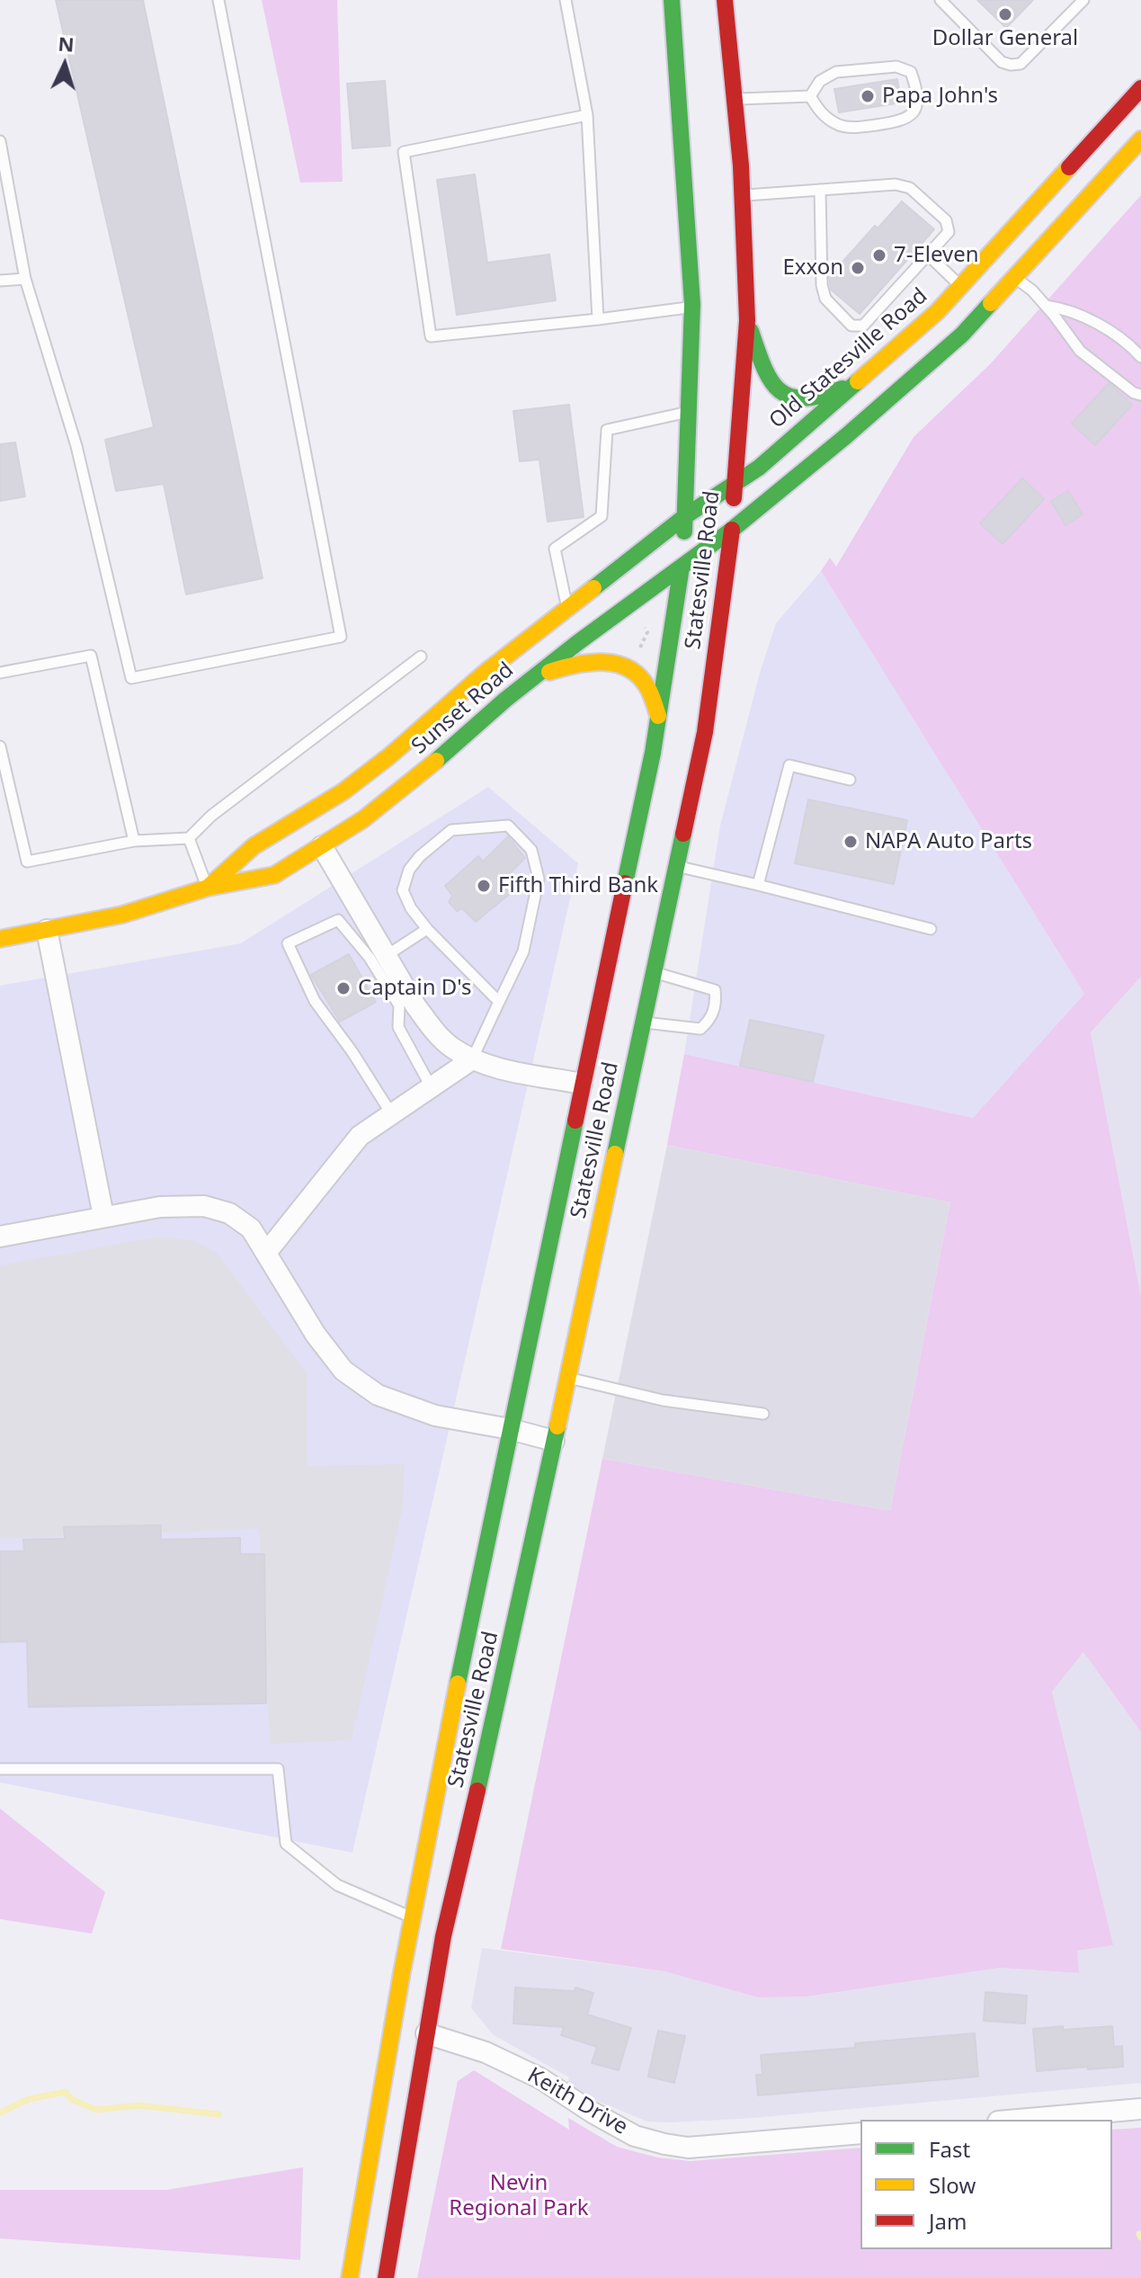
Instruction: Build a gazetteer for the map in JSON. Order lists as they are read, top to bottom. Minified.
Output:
{"streets":{"main road":["Old Statesville Road","Statesville Road","Sunset Road"],"street":["Keith Drive"]},"crossings":[["Old Statesville Road","Statesville Road"],["Old Statesville Road","Sunset Road"],["Statesville Road","Sunset Road"],["Statesville Road","Keith Drive"]],"parks":["Nevin Regional Park"],"places":["Dollar General","Papa John's","7-Eleven","Exxon","NAPA Auto Parts","Fifth Third Bank","Captain D's"],"legend":["Fast","Slow","Jam"],"north":"top"}
